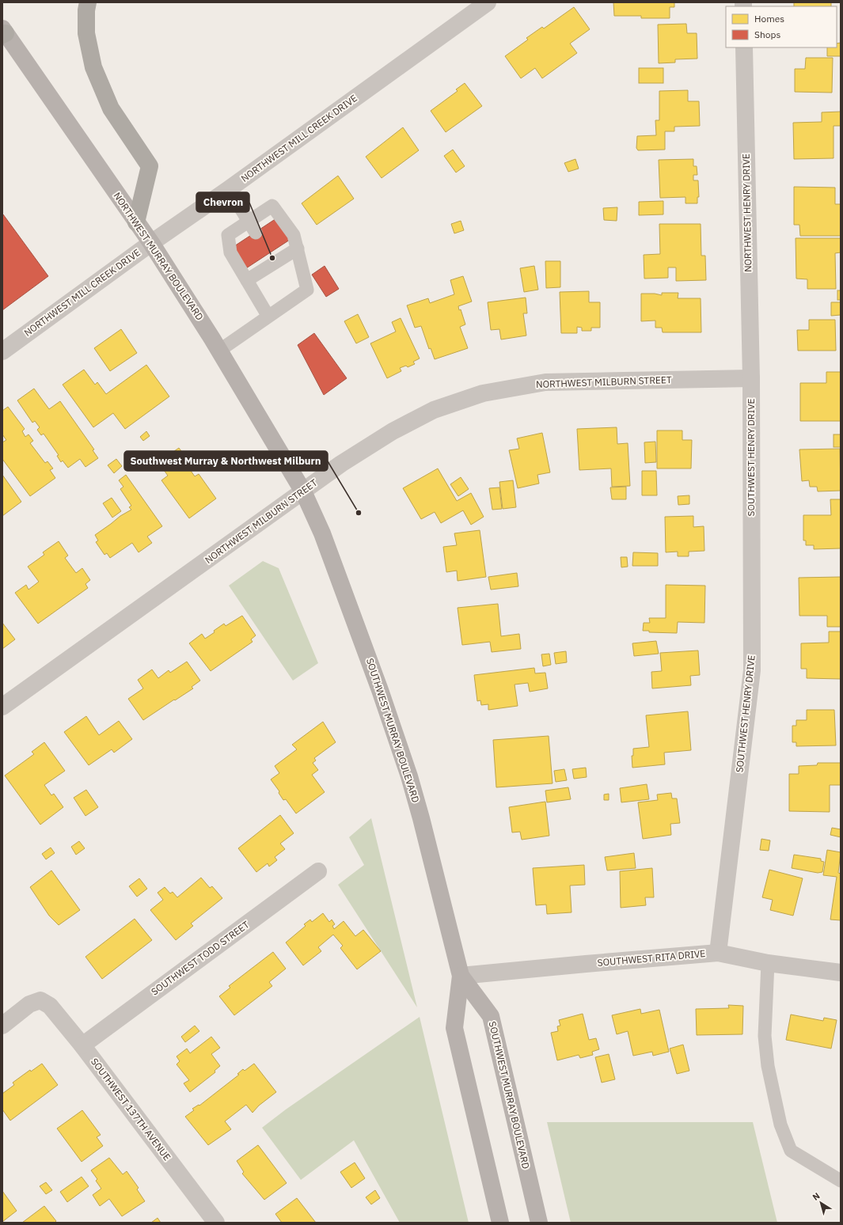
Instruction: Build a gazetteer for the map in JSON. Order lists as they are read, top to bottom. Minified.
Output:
{"streets":{"main road":["NORTHWEST MURRAY BOULEVARD","SOUTHWEST MURRAY BOULEVARD"],"street":["NORTHWEST MILL CREEK DRIVE","NORTHWEST HENRY DRIVE","NORTHWEST MILBURN STREET","SOUTHWEST HENRY DRIVE","SOUTHWEST TODD STREET","SOUTHWEST RITA DRIVE","SOUTHWEST 137TH AVENUE"]},"crossings":[["NORTHWEST MILL CREEK DRIVE","NORTHWEST MURRAY BOULEVARD"],["NORTHWEST HENRY DRIVE","NORTHWEST MILBURN STREET"],["NORTHWEST HENRY DRIVE","SOUTHWEST HENRY DRIVE"],["NORTHWEST MURRAY BOULEVARD","NORTHWEST MILBURN STREET"],["NORTHWEST MURRAY BOULEVARD","SOUTHWEST MURRAY BOULEVARD"],["NORTHWEST MILBURN STREET","SOUTHWEST HENRY DRIVE"],["NORTHWEST MILBURN STREET","SOUTHWEST MURRAY BOULEVARD"],["SOUTHWEST HENRY DRIVE","SOUTHWEST RITA DRIVE"],["SOUTHWEST MURRAY BOULEVARD","SOUTHWEST RITA DRIVE"],["SOUTHWEST TODD STREET","SOUTHWEST 137TH AVENUE"]],"places":["Chevron","Southwest Murray & Northwest Milburn"],"legend":["Homes","Shops"],"north":"top left"}
